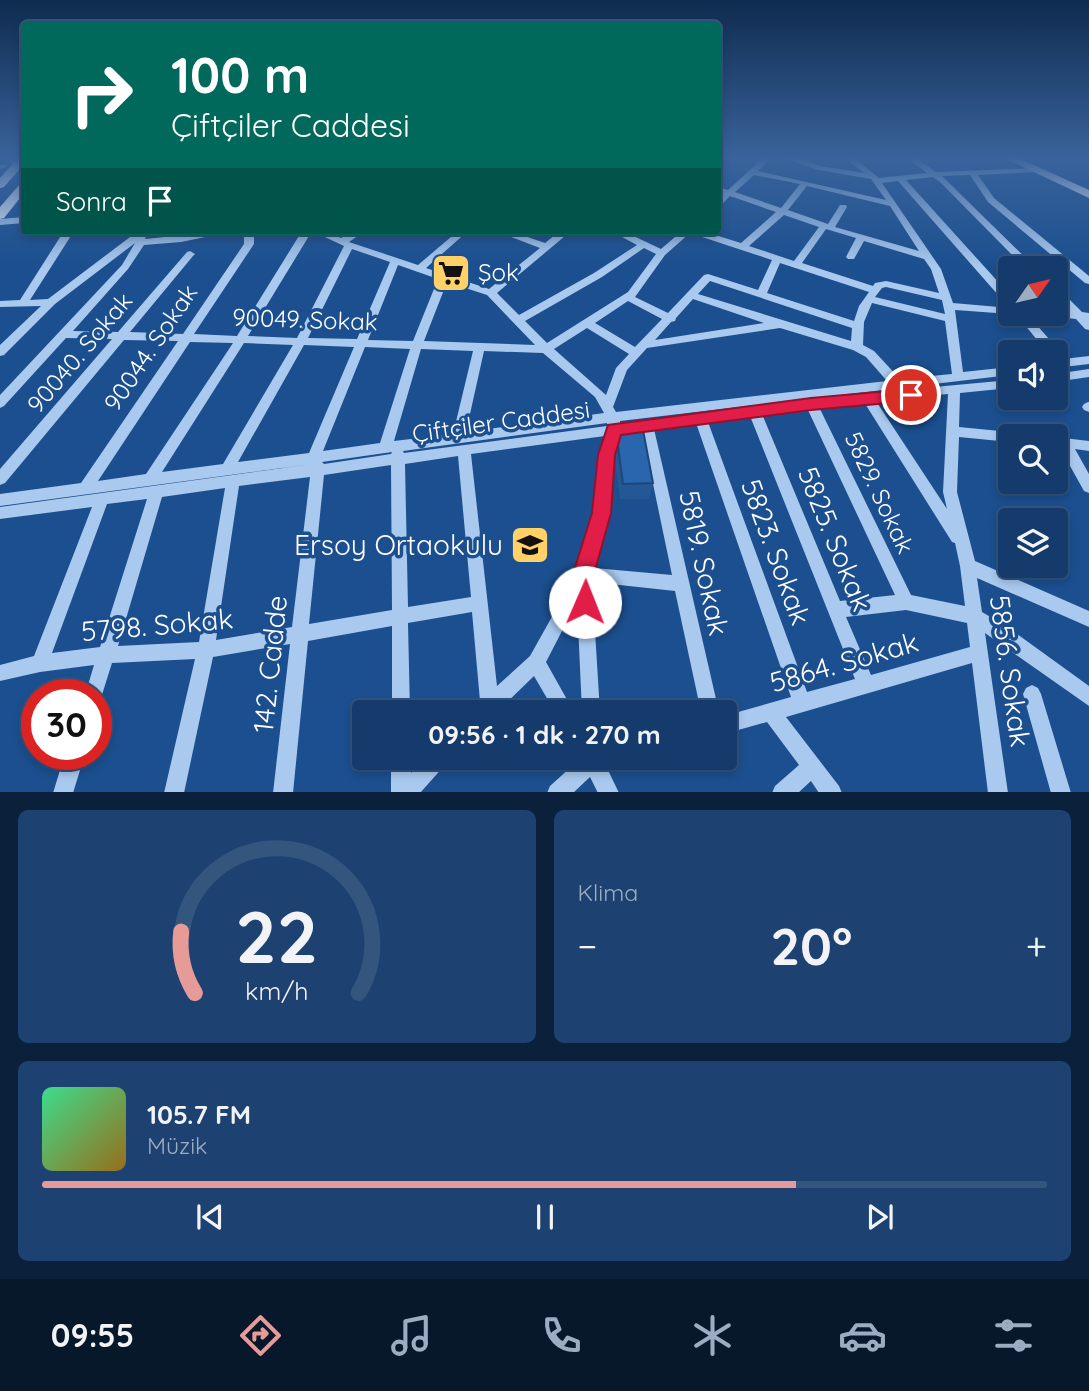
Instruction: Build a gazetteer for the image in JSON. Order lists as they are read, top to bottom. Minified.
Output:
{"streets":{"street":["90049. Sokak","90044. Sokak","90040. Sokak","Çiftçiler Caddesi","5829. Sokak","5825. Sokak","5823. Sokak","5819. Sokak","5798. Sokak","5864. Sokak","142. Cadde","5856. Sokak"]},"crossings":[["90049. Sokak","90044. Sokak"],["90049. Sokak","90040. Sokak"],["90049. Sokak","142. Cadde"],["90044. Sokak","Çiftçiler Caddesi"],["Çiftçiler Caddesi","5829. Sokak"],["Çiftçiler Caddesi","5825. Sokak"],["Çiftçiler Caddesi","5823. Sokak"],["Çiftçiler Caddesi","5819. Sokak"],["Çiftçiler Caddesi","142. Cadde"],["Çiftçiler Caddesi","5856. Sokak"],["5825. Sokak","5864. Sokak"],["5823. Sokak","5864. Sokak"],["5798. Sokak","142. Cadde"],["5864. Sokak","5856. Sokak"]],"places":{"supermarket":["Şok"],"school or university":["Ersoy Ortaokulu"]},"north":"top right","page":{"turn":["100 m","Çiftçiler Caddesi"],"then":"Sonra","limit":"30","trip":"09:56 · 1 dk · 270 m","tile":"Klima","heat":["−","20°","+"],"song":["105.7 FM","Müzik"],"tabs":"09:55","gauge":["22","km/h"]}}
